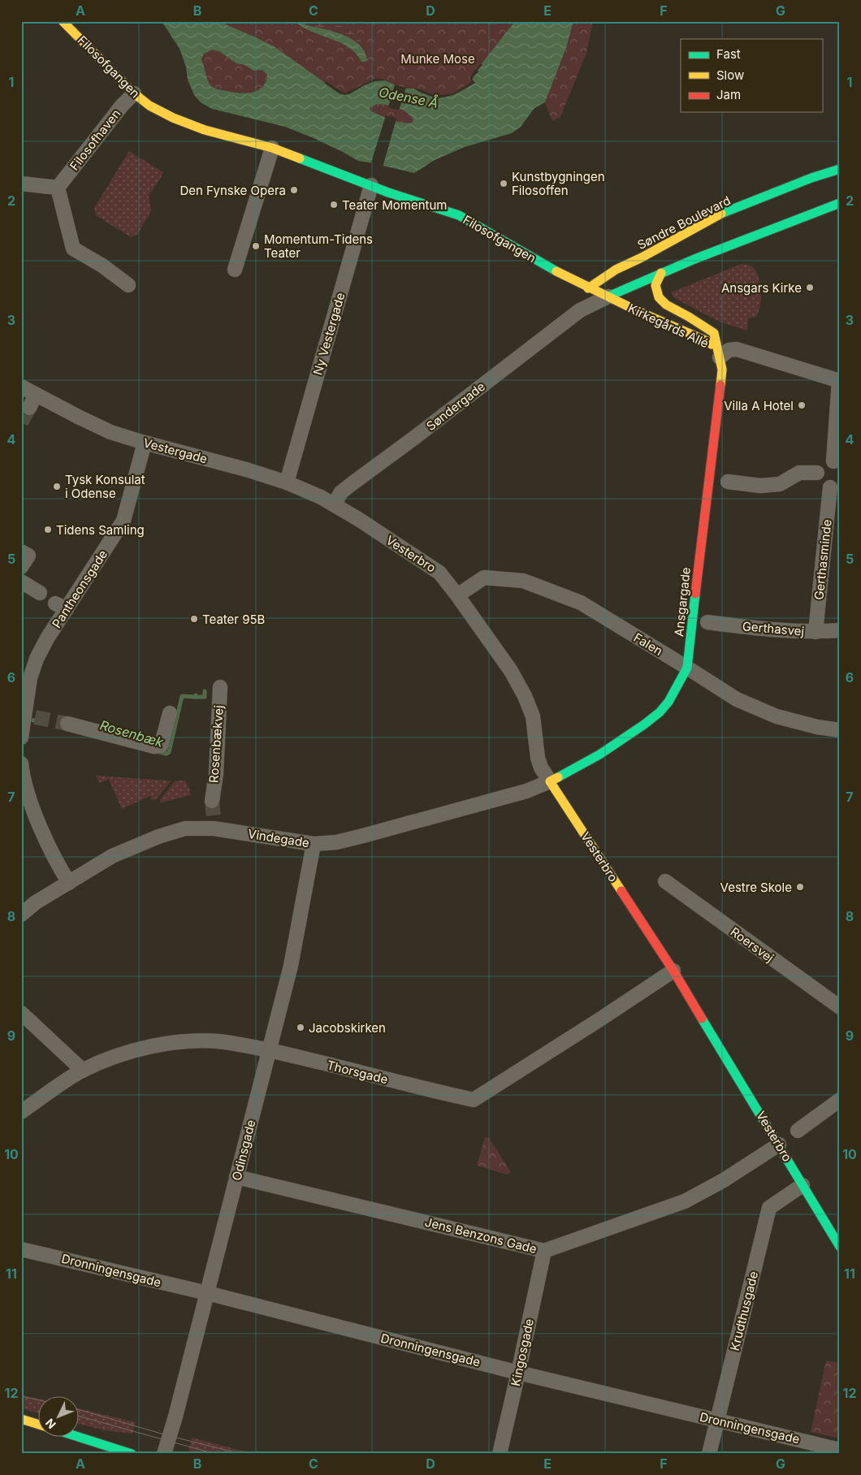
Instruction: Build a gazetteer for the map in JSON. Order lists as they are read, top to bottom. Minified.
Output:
{"streets":{"main road":["Filosofgangen","Søndre Boulevard","Kirkegårds Allé","Vesterbro","Ansgargade"],"street":["Filosofhaven","Ny Vestergade","Søndergade","Vestergade","Gerthasminde","Pantheonsgade","Gerthasvej","Falen","Rosenbækvej","Vindegade","Roersvej","Thorsgade","Odinsgade","Jens Benzons Gade","Dronningensgade","Krudthusgade","Kingosgade"]},"crossings":[["Filosofgangen","Filosofhaven"],["Filosofgangen","Søndre Boulevard"],["Filosofgangen","Kirkegårds Allé"],["Filosofgangen","Ny Vestergade"],["Filosofgangen","Søndergade"],["Kirkegårds Allé","Søndergade"],["Kirkegårds Allé","Ansgargade"],["Ny Vestergade","Vestergade"],["Søndergade","Vestergade"],["Søndergade","Vesterbro"],["Vestergade","Vesterbro"],["Vestergade","Pantheonsgade"],["Vesterbro","Ansgargade"],["Vesterbro","Falen"],["Vesterbro","Vindegade"],["Vesterbro","Thorsgade"],["Vesterbro","Jens Benzons Gade"],["Vesterbro","Krudthusgade"],["Gerthasminde","Gerthasvej"],["Ansgargade","Falen"],["Ansgargade","Vindegade"],["Vindegade","Odinsgade"],["Thorsgade","Odinsgade"],["Odinsgade","Jens Benzons Gade"],["Odinsgade","Dronningensgade"],["Jens Benzons Gade","Kingosgade"],["Dronningensgade","Krudthusgade"],["Dronningensgade","Kingosgade"]],"water":["Odense Å","Rosenbæk"],"parks":["Munke Mose"],"places":["Kunstbygningen Filosoffen","Den Fynske Opera","Teater Momentum","Momentum-Tidens Teater","Ansgars Kirke","Villa A Hotel","Tysk Konsulat i Odense","Tidens Samling","Teater 95B","Vestre Skole","Jacobskirken"],"legend":["Fast","Slow","Jam"],"north":"bottom left","grid":{"columns":["A","B","C","D","E","F","G"],"rows":["1","2","3","4","5","6","7","8","9","10","11","12"]}}
